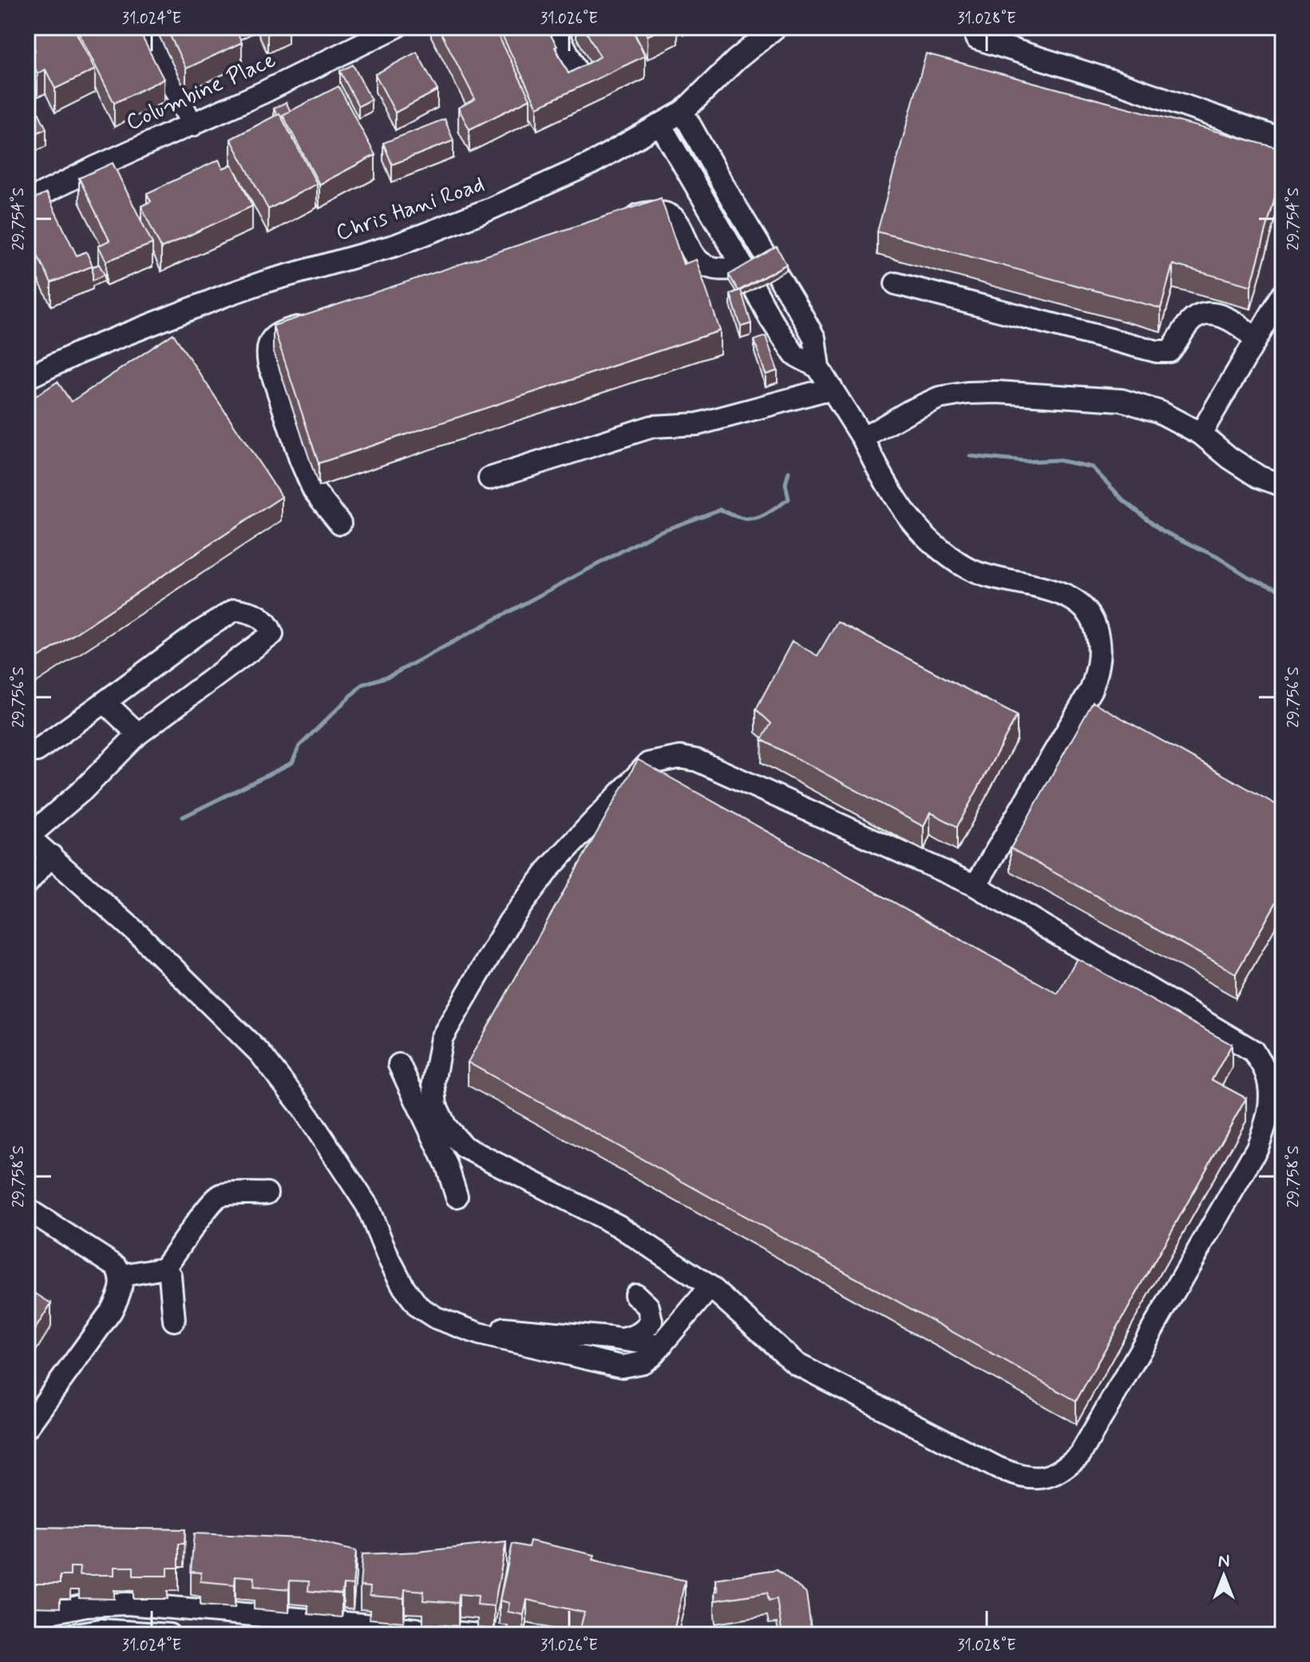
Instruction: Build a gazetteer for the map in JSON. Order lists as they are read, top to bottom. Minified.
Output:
{"streets":{"street":["Columbine Place","Chris Hani Road"]},"north":"top","coordinates":["31.024°E","31.026°E","31.028°E","29.754°S","29.756°S","29.758°S"]}
